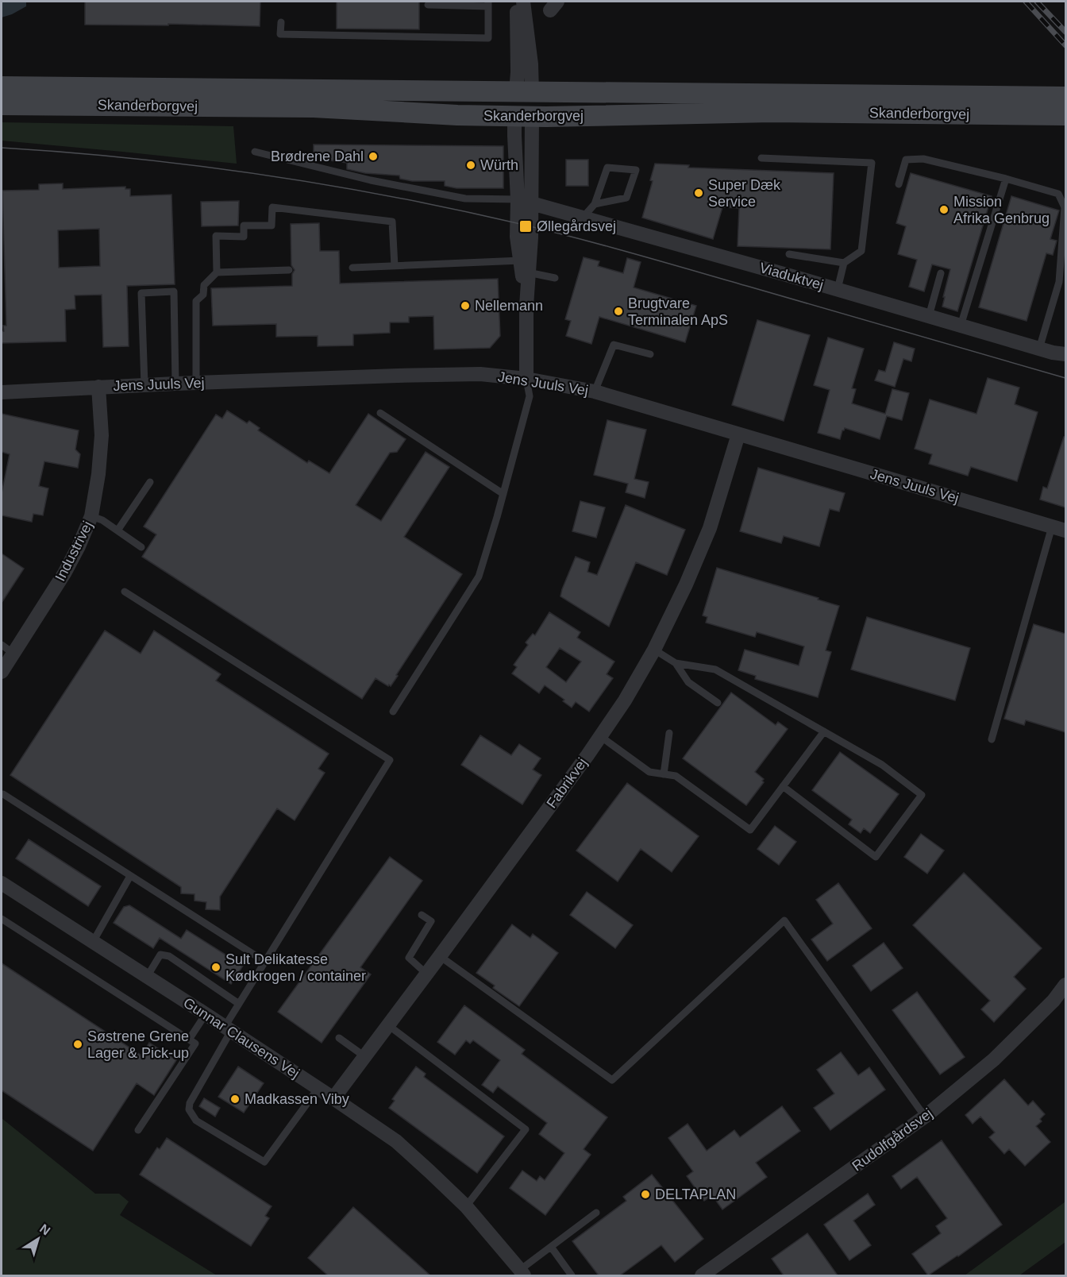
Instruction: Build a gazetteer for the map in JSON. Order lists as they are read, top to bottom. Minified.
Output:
{"streets":{"main road":["Skanderborgvej"],"street":["Viaduktvej","Jens Juuls Vej","Industrivej","Fabrikvej","Gunnar Clausens Vej","Rudolfgårdsvej"]},"crossings":[["Jens Juuls Vej","Industrivej"],["Jens Juuls Vej","Fabrikvej"],["Fabrikvej","Gunnar Clausens Vej"]],"places":{"other":["Brødrene Dahl","Würth","Super Dæk Service","Mission Afrika Genbrug","Nellemann","Brugtvare Terminalen ApS","Sult Delikatesse Kødkrogen / container","Søstrene Grene Lager & Pick-up","Madkassen Viby","DELTAPLAN"],"transit":["Øllegårdsvej"]},"north":"top right"}
